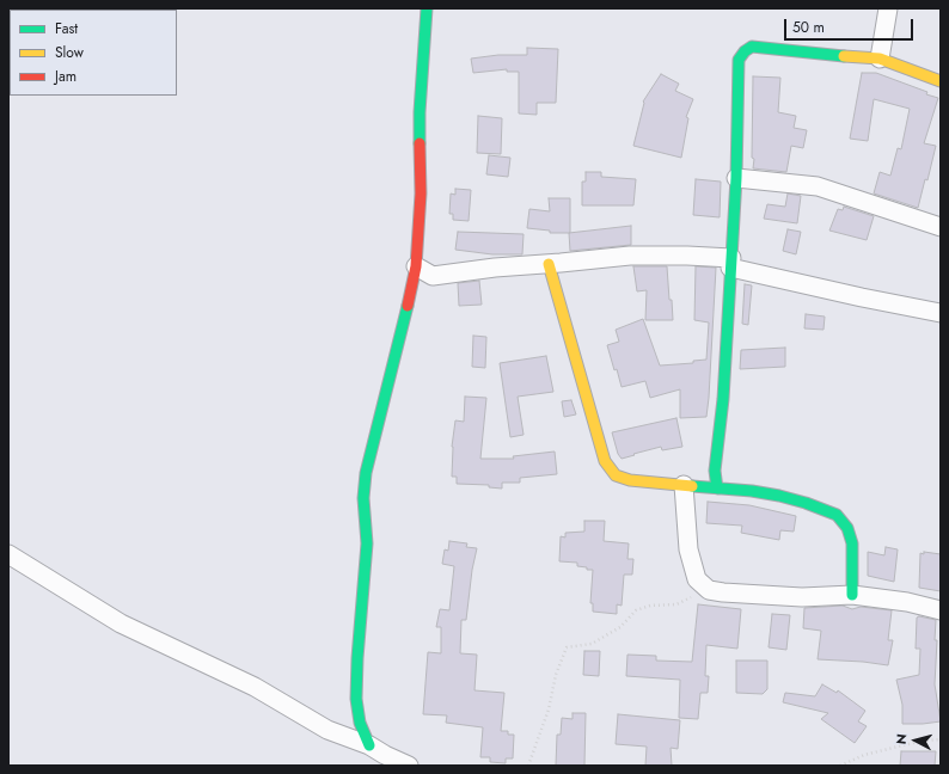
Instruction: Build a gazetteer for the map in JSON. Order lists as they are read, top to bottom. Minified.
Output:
{"legend":["Fast","Slow","Jam"],"scale_bar":"50 m","north":"left"}
